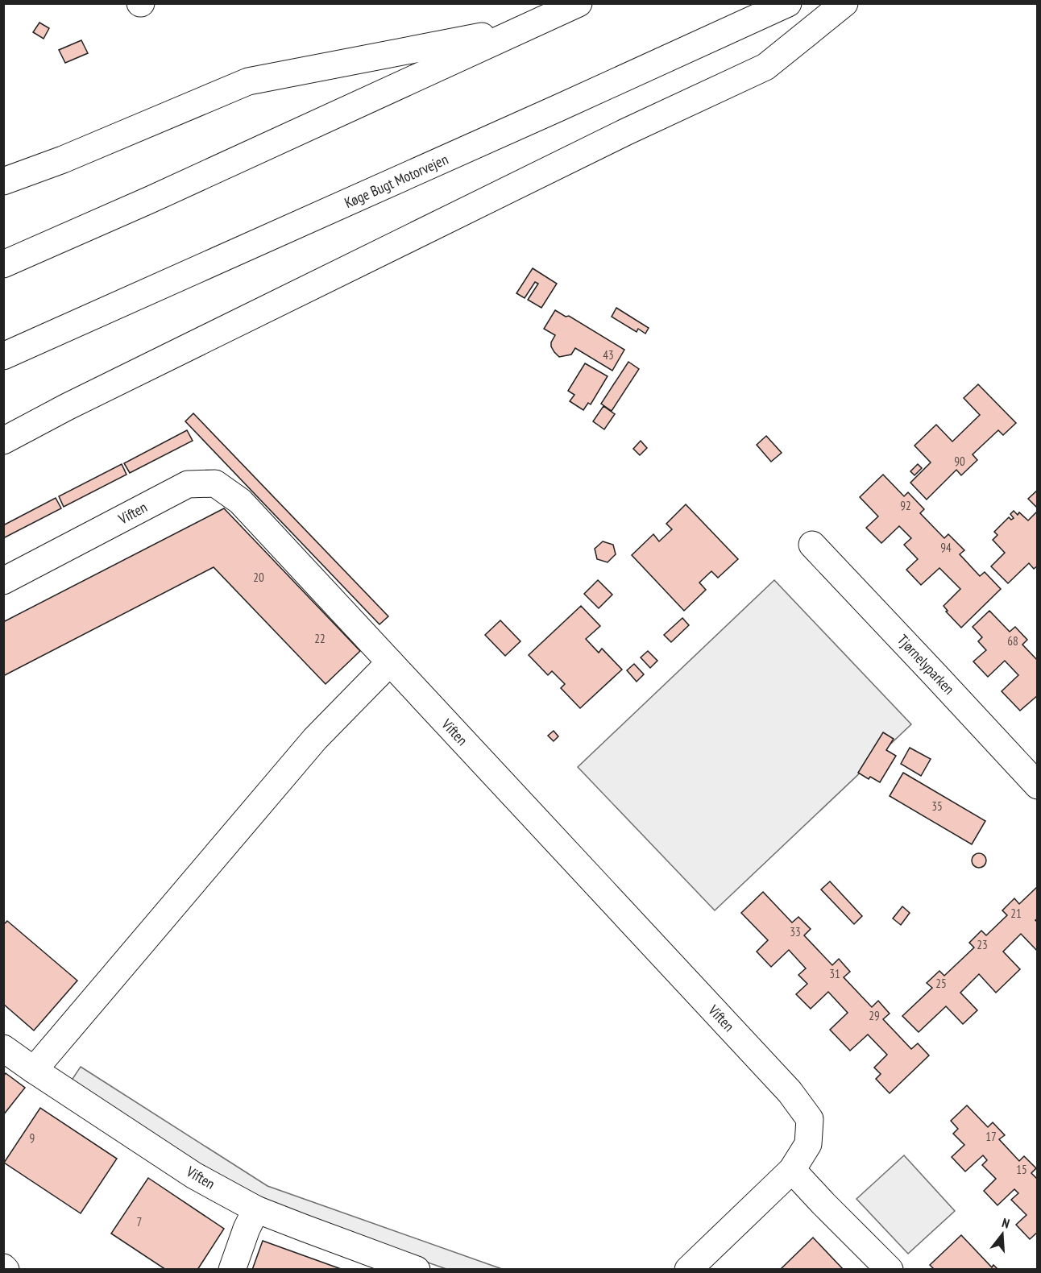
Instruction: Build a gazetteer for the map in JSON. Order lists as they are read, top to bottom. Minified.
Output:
{"streets":{"main road":["Køge Bugt Motorvejen","Viften","Tjørnelyparken"]},"house_numbers":["43","90","92","94","20","22","68","35","21","33","23","31","25","29","17","9","15","7"],"north":"top"}
